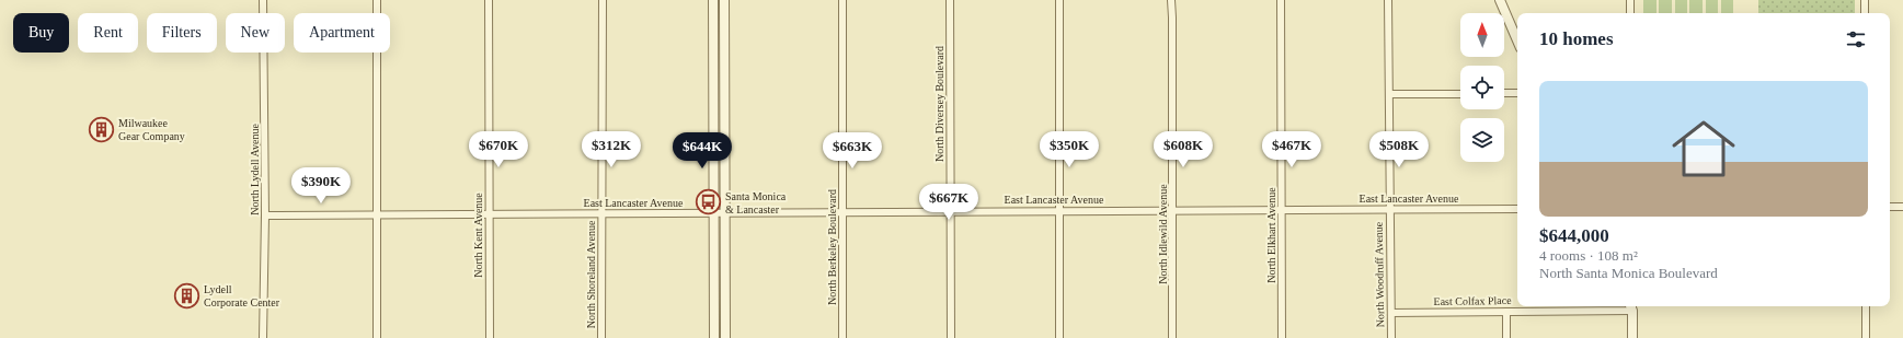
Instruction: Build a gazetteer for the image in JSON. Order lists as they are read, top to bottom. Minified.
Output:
{"streets":{"street":["North Diversey Boulevard","North Lydell Avenue","East Lancaster Avenue","North Idlewild Avenue","North Kent Avenue","North Elkhart Avenue","North Berkeley Boulevard","North Shoreland Avenue","North Woodruff Avenue","East Colfax Place"]},"crossings":[["North Diversey Boulevard","East Lancaster Avenue"],["North Lydell Avenue","East Lancaster Avenue"],["East Lancaster Avenue","North Idlewild Avenue"],["East Lancaster Avenue","North Kent Avenue"],["East Lancaster Avenue","North Elkhart Avenue"],["East Lancaster Avenue","North Berkeley Boulevard"],["East Lancaster Avenue","North Shoreland Avenue"],["East Lancaster Avenue","North Woodruff Avenue"],["North Woodruff Avenue","East Colfax Place"]],"places":{"building":["Milwaukee Gear Company","Lydell Corporate Center"],"bus stop":["Santa Monica & Lancaster"]},"north":"top","page":{"chip":["Buy","Rent","Filters","New","Apartment"],"heading":"10 homes","list":[{"name":"$644,000","note":"4 rooms · 108 m² · North Santa Monica Boulevard"}],"price":["$670K","$312K","$350K","$608K","$467K","$508K","$644K","$663K","$390K","$667K"]}}
